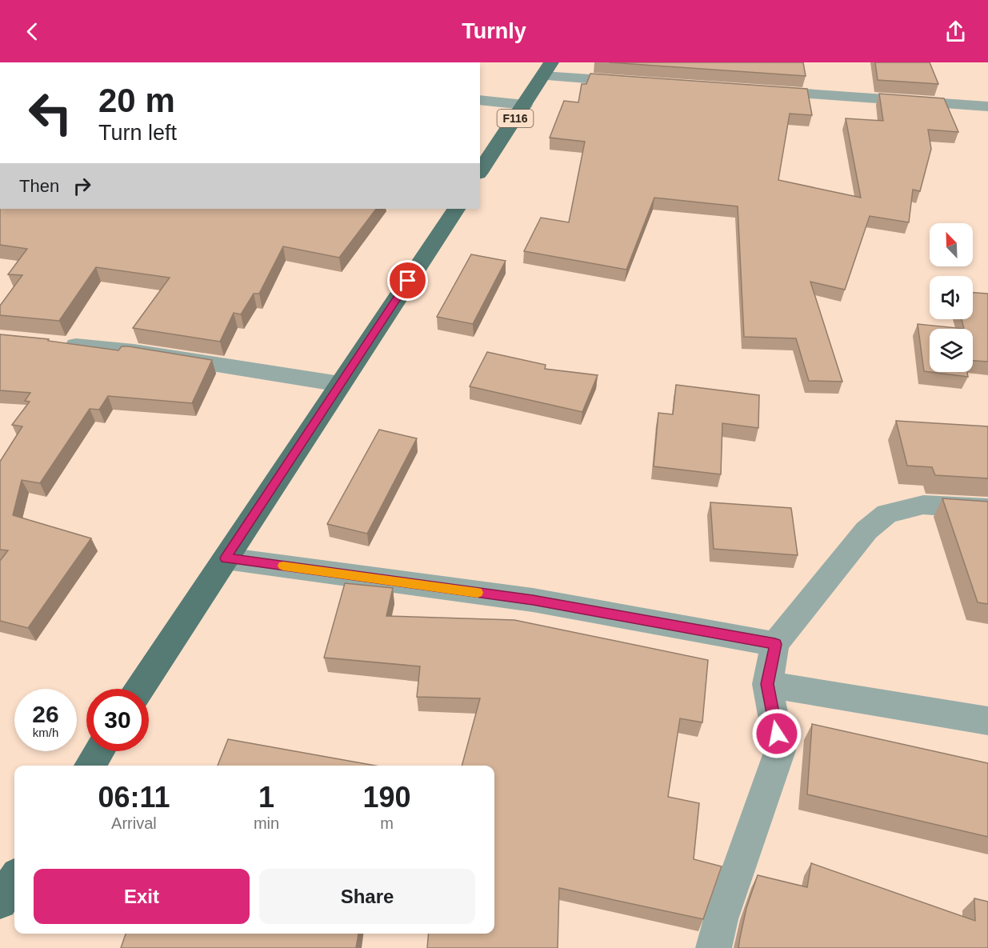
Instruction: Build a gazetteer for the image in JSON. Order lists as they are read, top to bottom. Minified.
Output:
{"streets":{"main road":["F116"]},"north":"top left","page":{"header":"Turnly","turn":["20 m","Turn left"],"then":"Then","speed":"26 km/h","limit":"30","eta":["06:11","Arrival","1","min","190","m"],"buttons":["Exit","Share"]}}
